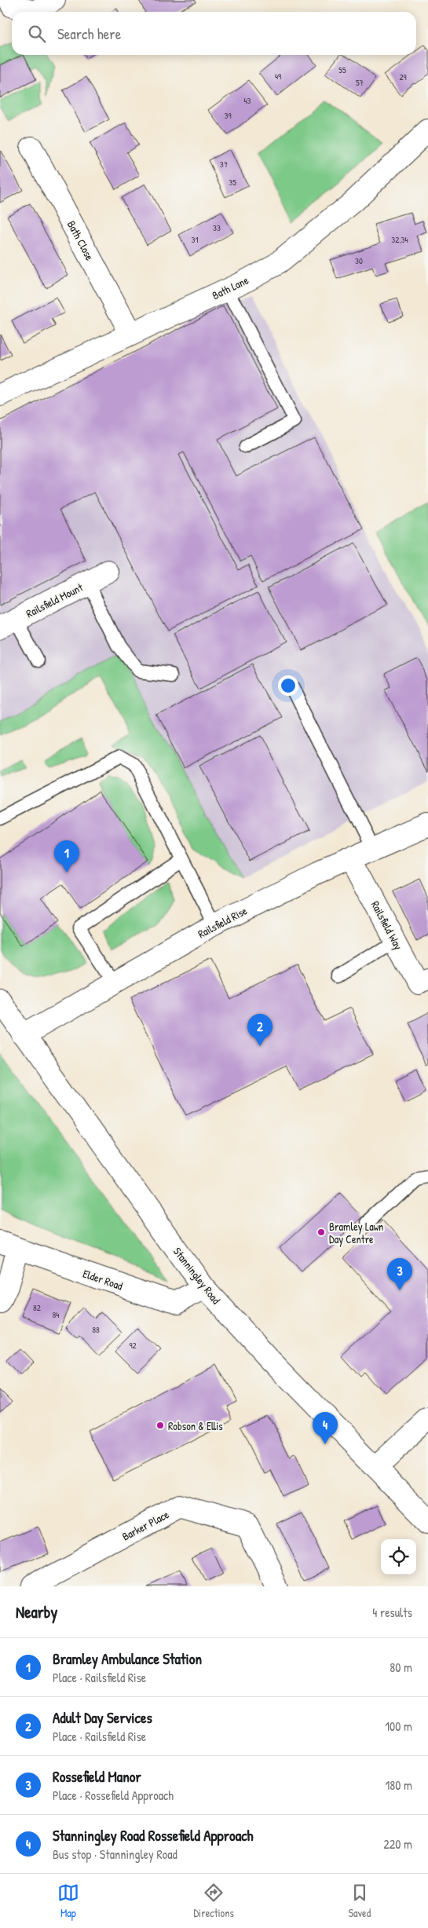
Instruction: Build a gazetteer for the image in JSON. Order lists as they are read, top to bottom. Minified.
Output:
{"streets":{"street":["Bath Close","Bath Lane","Railsfield Mount","Railsfield Rise","Railsfield Way","Stanningley Road","Elder Road","Barker Place"]},"crossings":[["Bath Close","Bath Lane"],["Railsfield Rise","Railsfield Way"],["Railsfield Rise","Stanningley Road"],["Stanningley Road","Elder Road"]],"places":["Bramley Lawn Day Centre","Robson & Ellis"],"house_numbers":["55","49","29","57","43","39","37","35","33","31","32,34","30","82","84","88","92"],"page":{"search":"Search here","pins":["1","2","3","4"],"heading":["Nearby","4 results"],"list":[{"mark":"1","name":"Bramley Ambulance Station","note":"Place · Railsfield Rise","value":"80 m"},{"mark":"2","name":"Adult Day Services","note":"Place · Railsfield Rise","value":"100 m"},{"mark":"3","name":"Rossefield Manor","note":"Place · Rossefield Approach","value":"180 m"},{"mark":"4","name":"Stanningley Road Rossefield Approach","note":"Bus stop · Stanningley Road","value":"220 m"}],"nav":["Map","Directions","Saved"]}}
